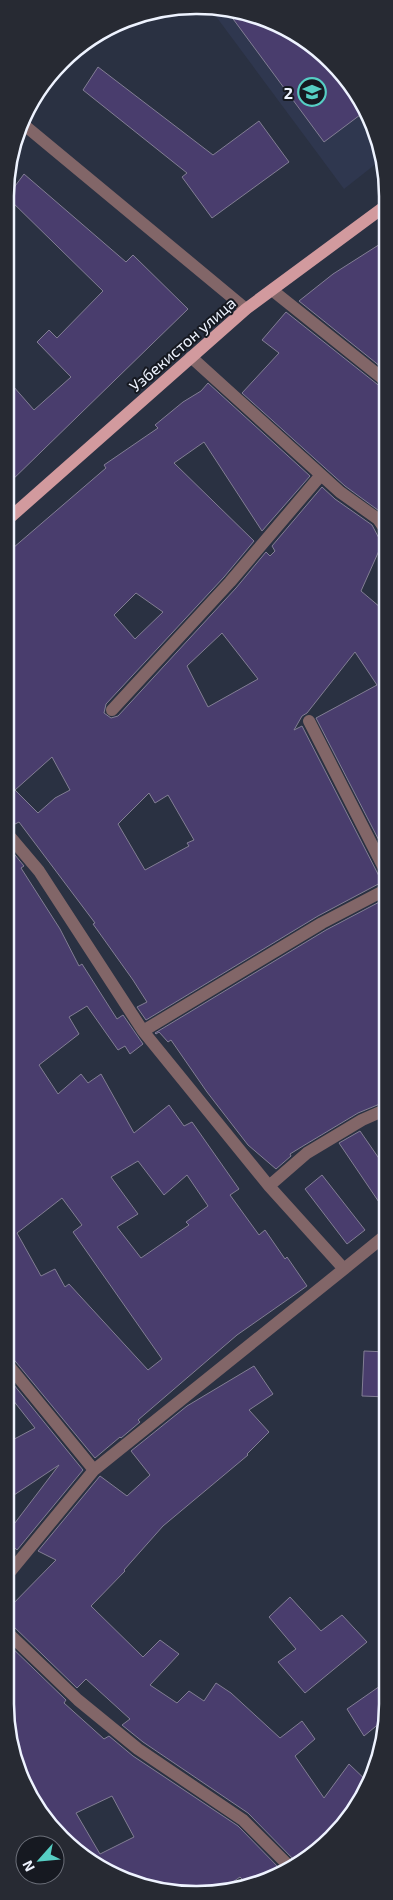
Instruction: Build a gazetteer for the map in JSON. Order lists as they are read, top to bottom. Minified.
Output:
{"streets":{"main road":["Узбекистон улица"]},"places":{"school or university":["2"]},"north":"bottom left"}
